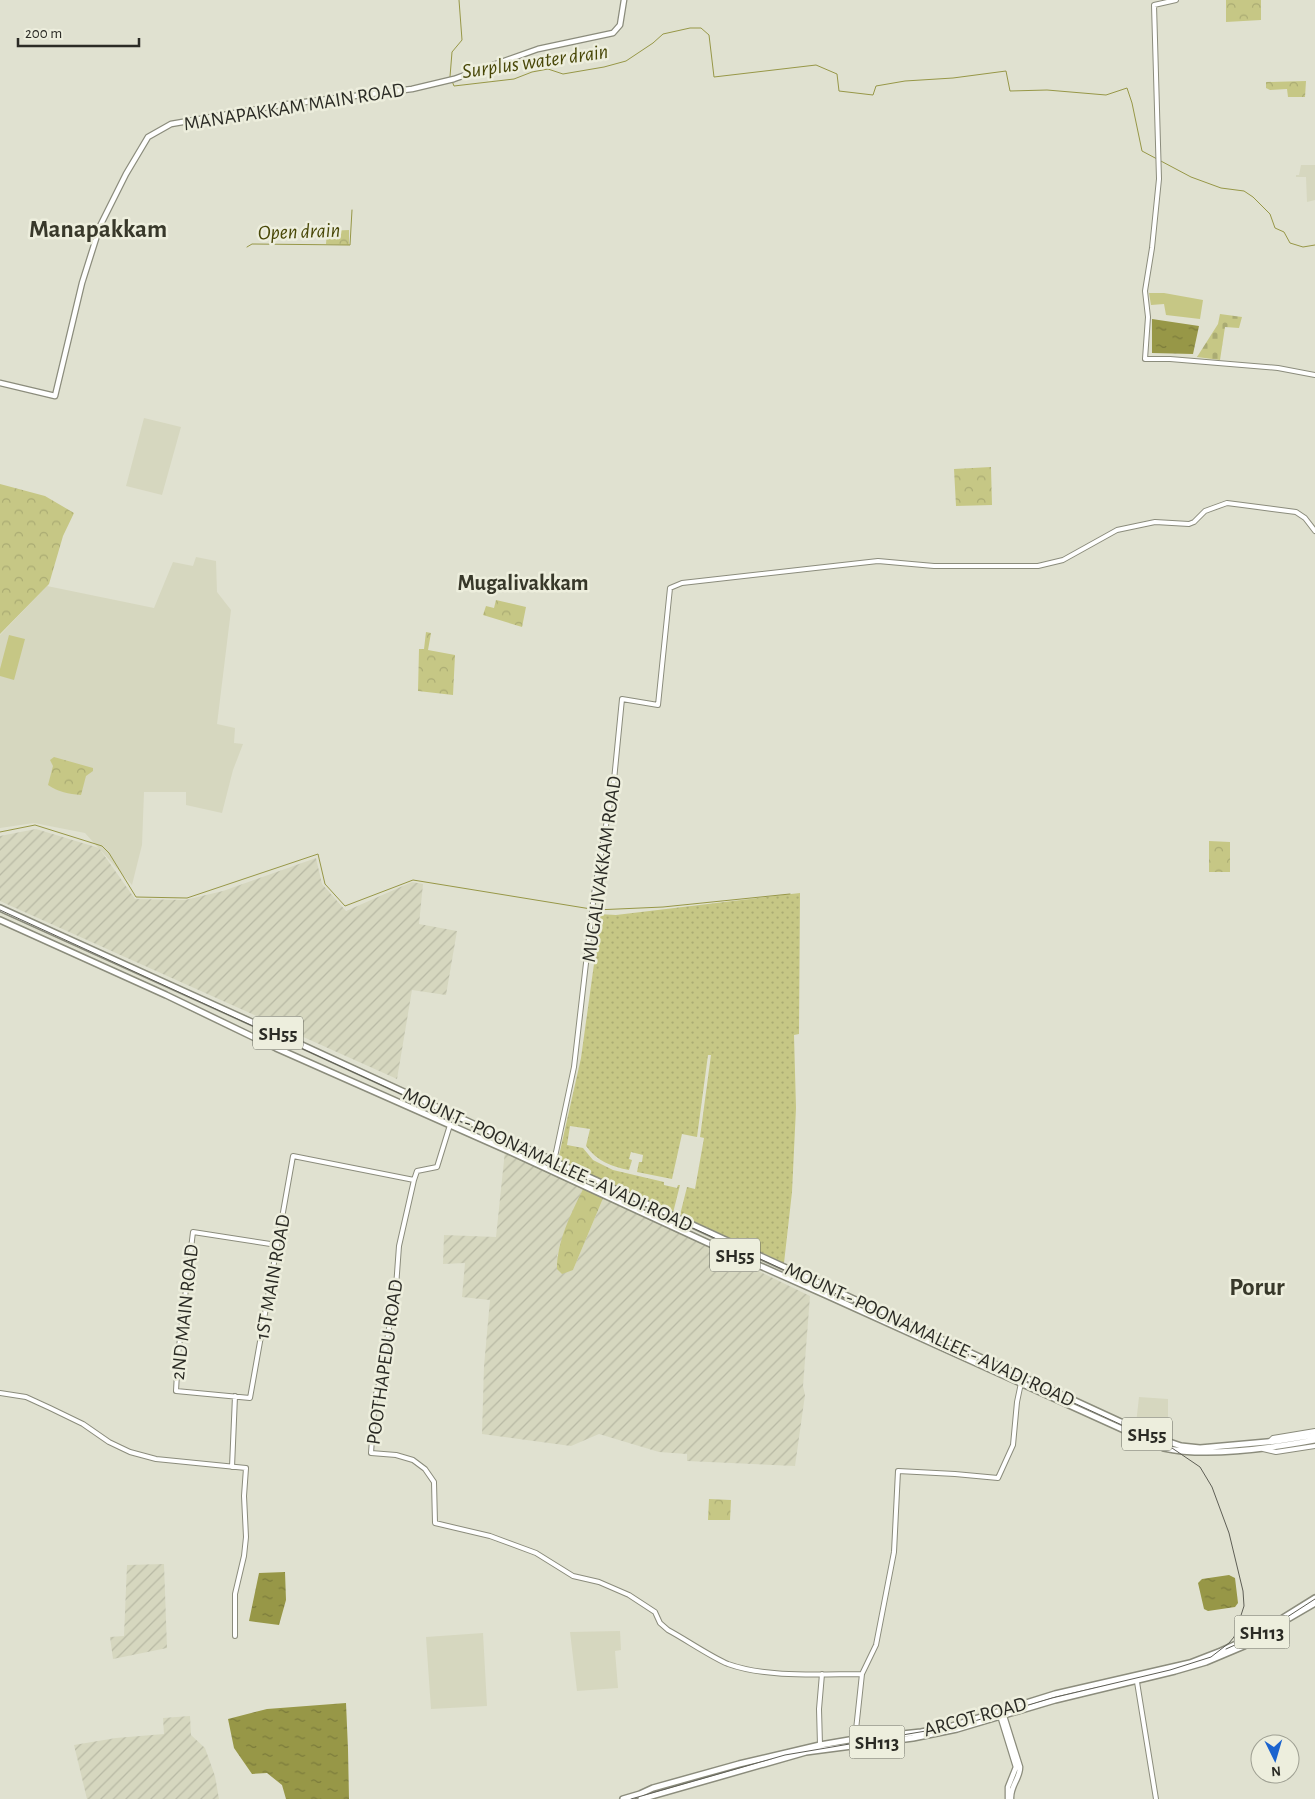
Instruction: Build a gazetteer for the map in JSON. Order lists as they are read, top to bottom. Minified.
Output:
{"streets":{"main road":["MANAPAKKAM MAIN ROAD","SH55","MOUNT - POONAMALLEE - AVADI ROAD","SH113","ARCOT ROAD"],"street":["MUGALIVAKKAM ROAD","1ST MAIN ROAD","2ND MAIN ROAD","POOTHAPEDU ROAD"]},"crossings":[["MUGALIVAKKAM ROAD","MOUNT - POONAMALLEE - AVADI ROAD"],["SH55","MOUNT - POONAMALLEE - AVADI ROAD"],["1ST MAIN ROAD","2ND MAIN ROAD"],["1ST MAIN ROAD","POOTHAPEDU ROAD"]],"districts":["Manapakkam","Mugalivakkam","Porur"],"water":["Surplus water drain","Open drain"],"scale_bar":"200 m","north":"bottom"}
